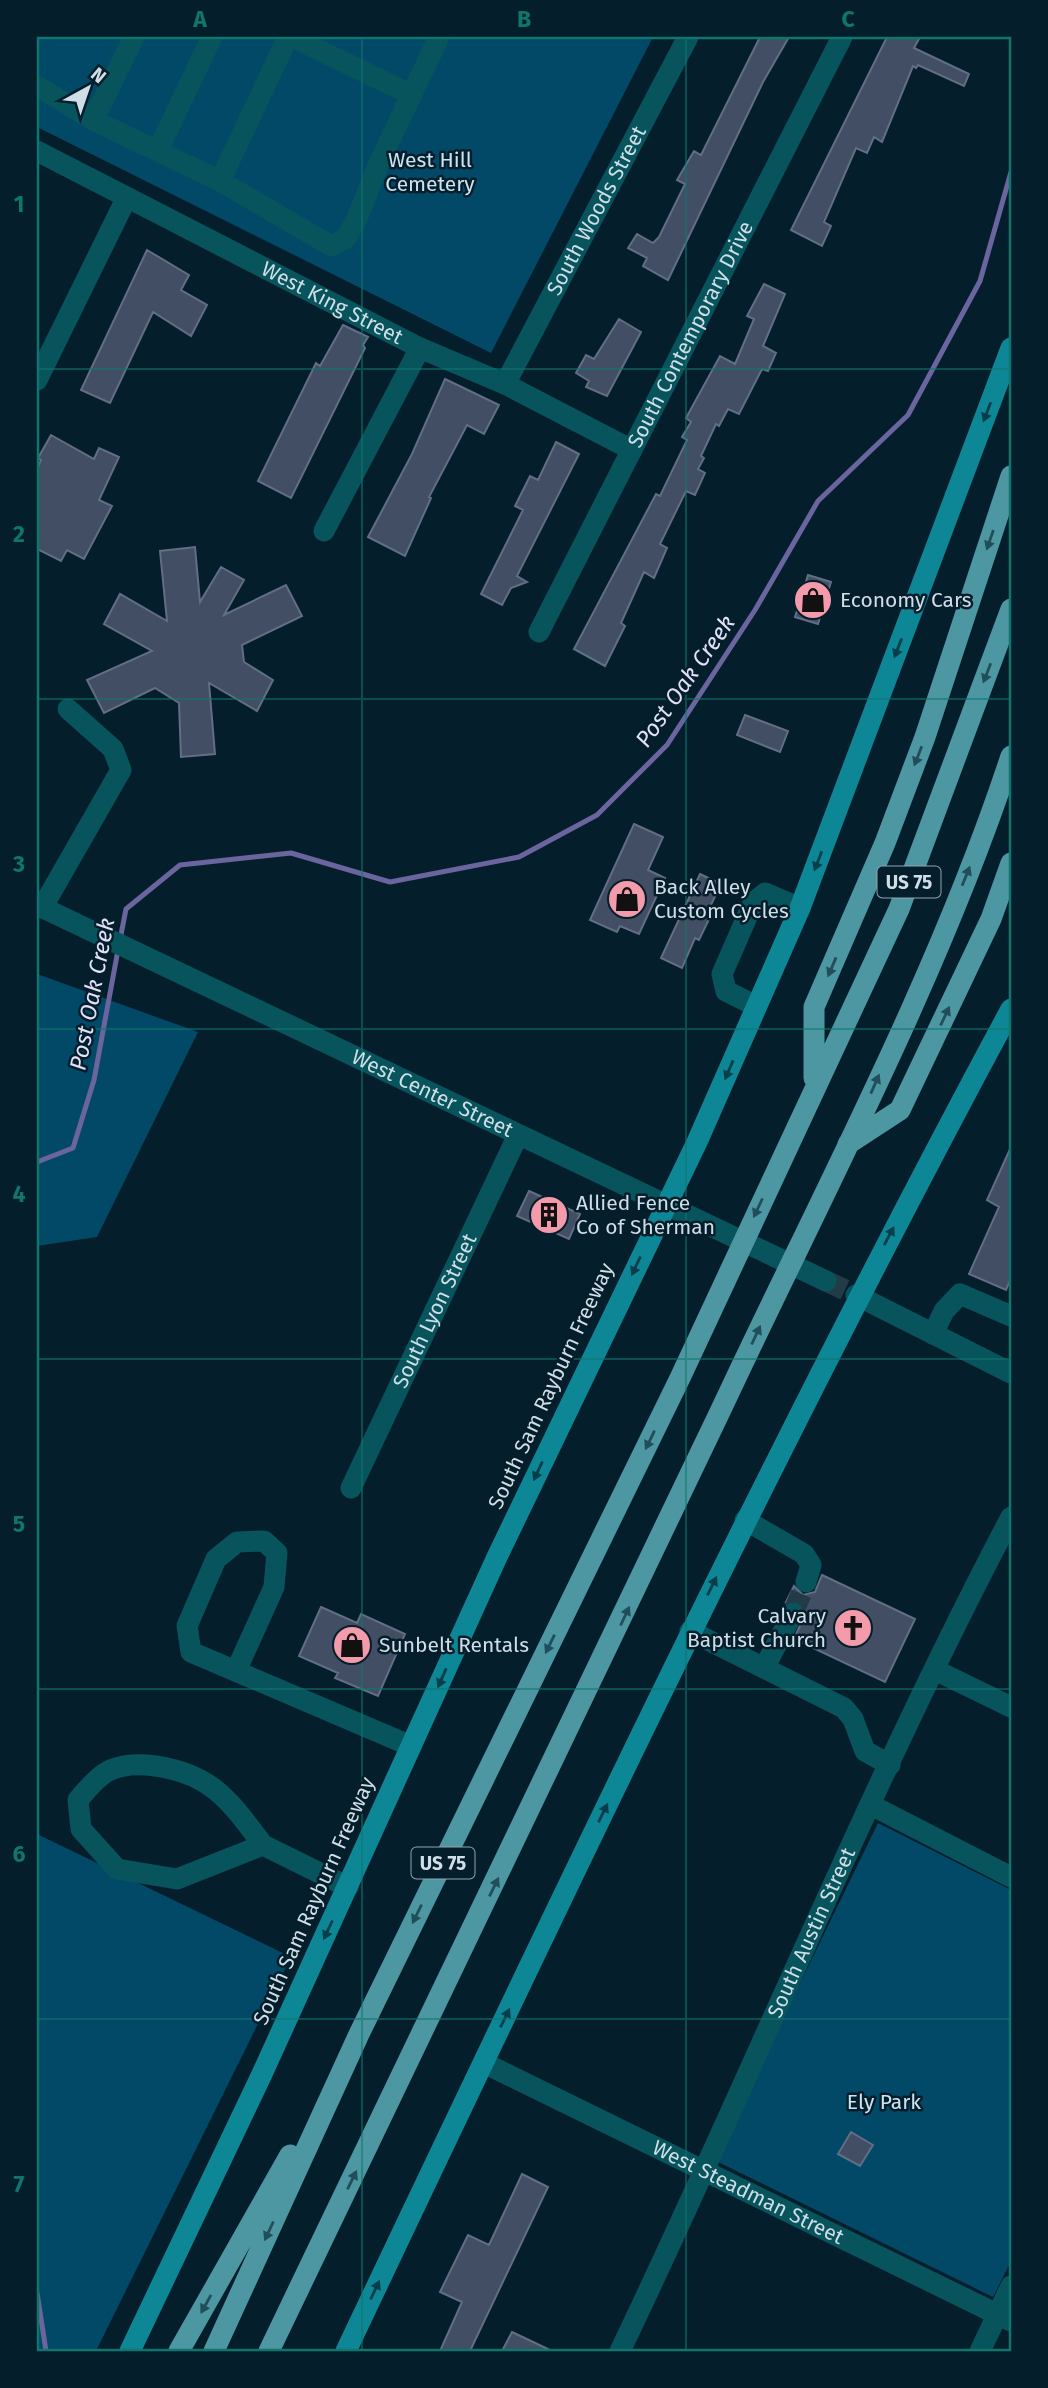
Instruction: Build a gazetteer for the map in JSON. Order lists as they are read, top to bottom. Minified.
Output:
{"streets":{"highway":["US 75"],"main road":["South Sam Rayburn Freeway"],"street":["South Woods Street","West King Street","South Contemporary Drive","West Center Street","South Lyon Street","South Austin Street","West Steadman Street"]},"crossings":[["South Woods Street","West King Street"],["West King Street","South Contemporary Drive"],["West Center Street","South Lyon Street"],["West Center Street","South Sam Rayburn Freeway"],["South Austin Street","West Steadman Street"]],"one_way":["South Sam Rayburn Freeway"],"water":["Post Oak Creek"],"parks":["West Hill Cemetery","Ely Park"],"places":{"shop":["Economy Cars","Back Alley Custom Cycles","Sunbelt Rentals"],"building":["Allied Fence Co of Sherman"],"church":["Calvary Baptist Church"]},"north":"top right","grid":{"columns":["A","B","C"],"rows":["1","2","3","4","5","6","7"]}}
